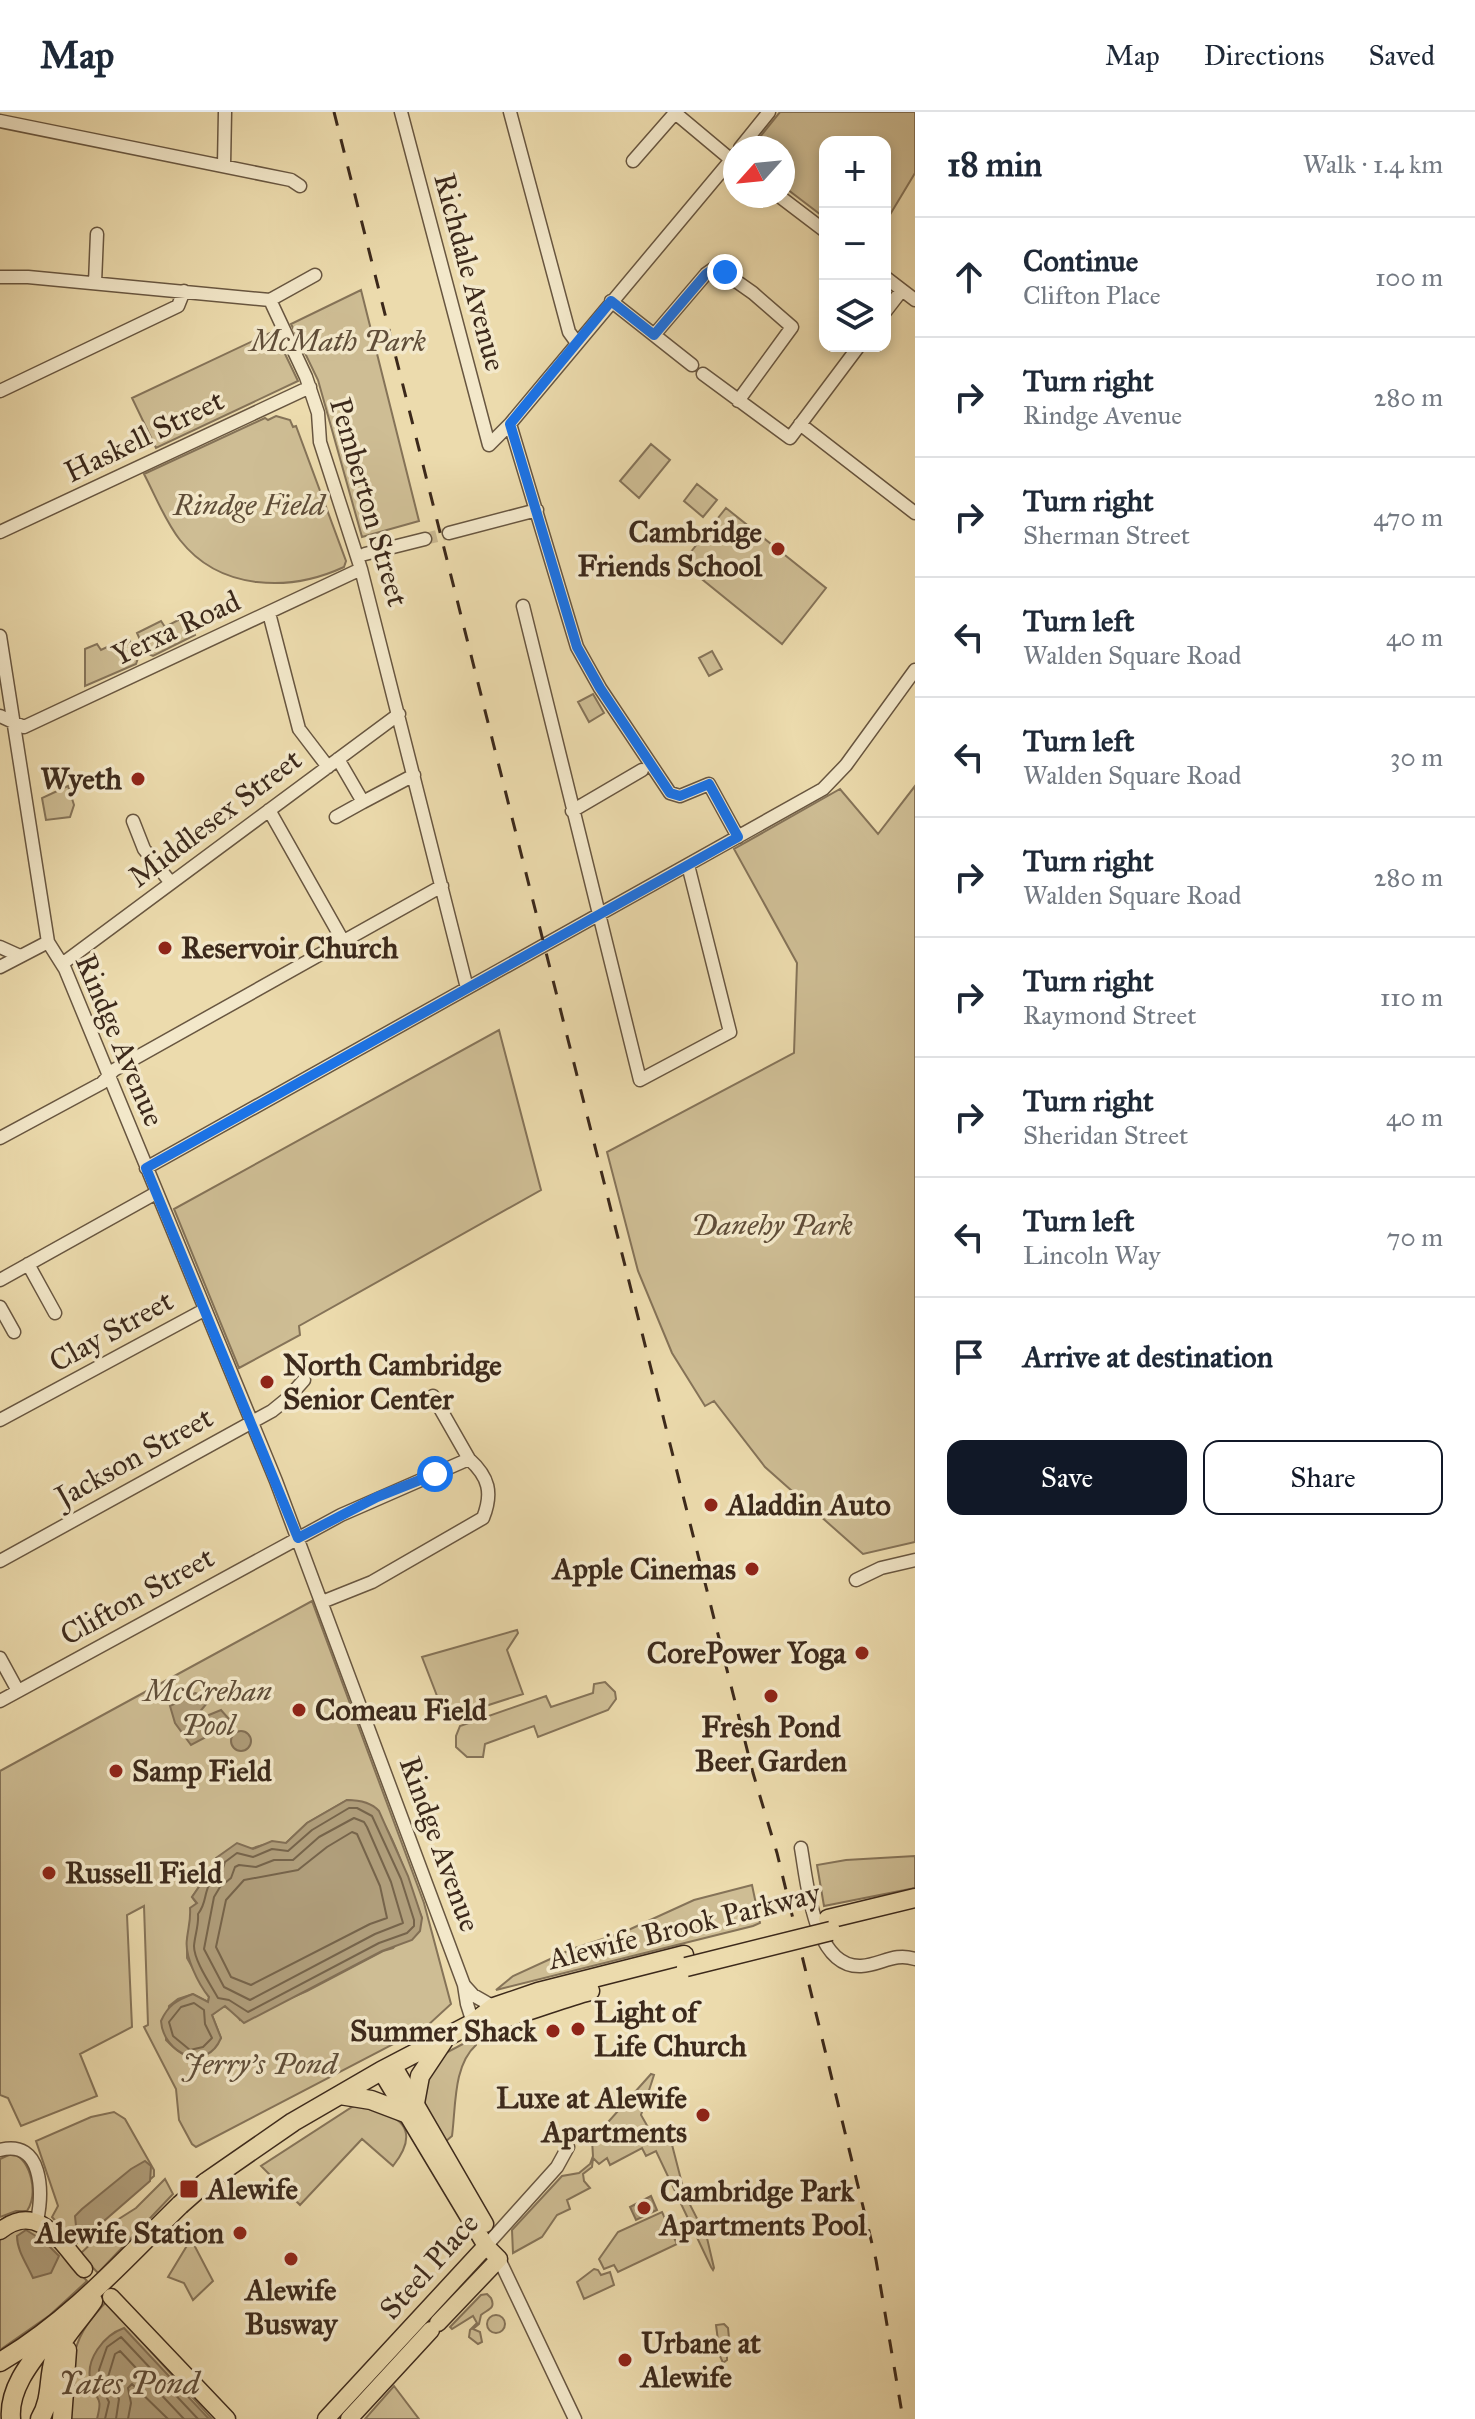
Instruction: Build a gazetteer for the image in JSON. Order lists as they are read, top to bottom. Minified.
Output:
{"streets":{"highway":["Alewife Brook Parkway"],"main road":["Steel Place"],"street":["Richdale Avenue","Haskell Street","Pemberton Street","Yerxa Road","Middlesex Street","Rindge Avenue","Clay Street","Jackson Street","Clifton Street"]},"crossings":[["Haskell Street","Pemberton Street"],["Pemberton Street","Yerxa Road"],["Pemberton Street","Middlesex Street"],["Yerxa Road","Rindge Avenue"],["Middlesex Street","Rindge Avenue"],["Rindge Avenue","Clay Street"],["Rindge Avenue","Jackson Street"],["Rindge Avenue","Clifton Street"],["Rindge Avenue","Alewife Brook Parkway"]],"water":["Yates Pond"],"parks":["McMath Park","Rindge Field","Danehy Park","McCrehan Pool","Jerry's Pond"],"places":{"other":["Cambridge Friends School","Wyeth","Reservoir Church","North Cambridge Senior Center","Aladdin Auto","Apple Cinemas","CorePower Yoga","Fresh Pond Beer Garden","Comeau Field","Samp Field","Russell Field","Light of Life Church","Summer Shack","Luxe at Alewife Apartments","Cambridge Park Apartments Pool","Alewife Station","Alewife Busway","Urbane at Alewife"],"transit":["Alewife"]},"north":"bottom left","page":{"header":"Map","nav":["Map","Directions","Saved"],"heading":["18 min","Walk · 1.4 km"],"map_buttons":["+","−"],"list":[["Continue","Clifton Place","100 m"],["Turn right","Rindge Avenue","280 m"],["Turn right","Sherman Street","470 m"],["Turn left","Walden Square Road","40 m"],["Turn left","Walden Square Road","30 m"],["Turn right","Walden Square Road","280 m"],["Turn right","Raymond Street","110 m"],["Turn right","Sheridan Street","40 m"],["Turn left","Lincoln Way","70 m"],"Arrive at destination"],"buttons":["Save","Share"]}}
